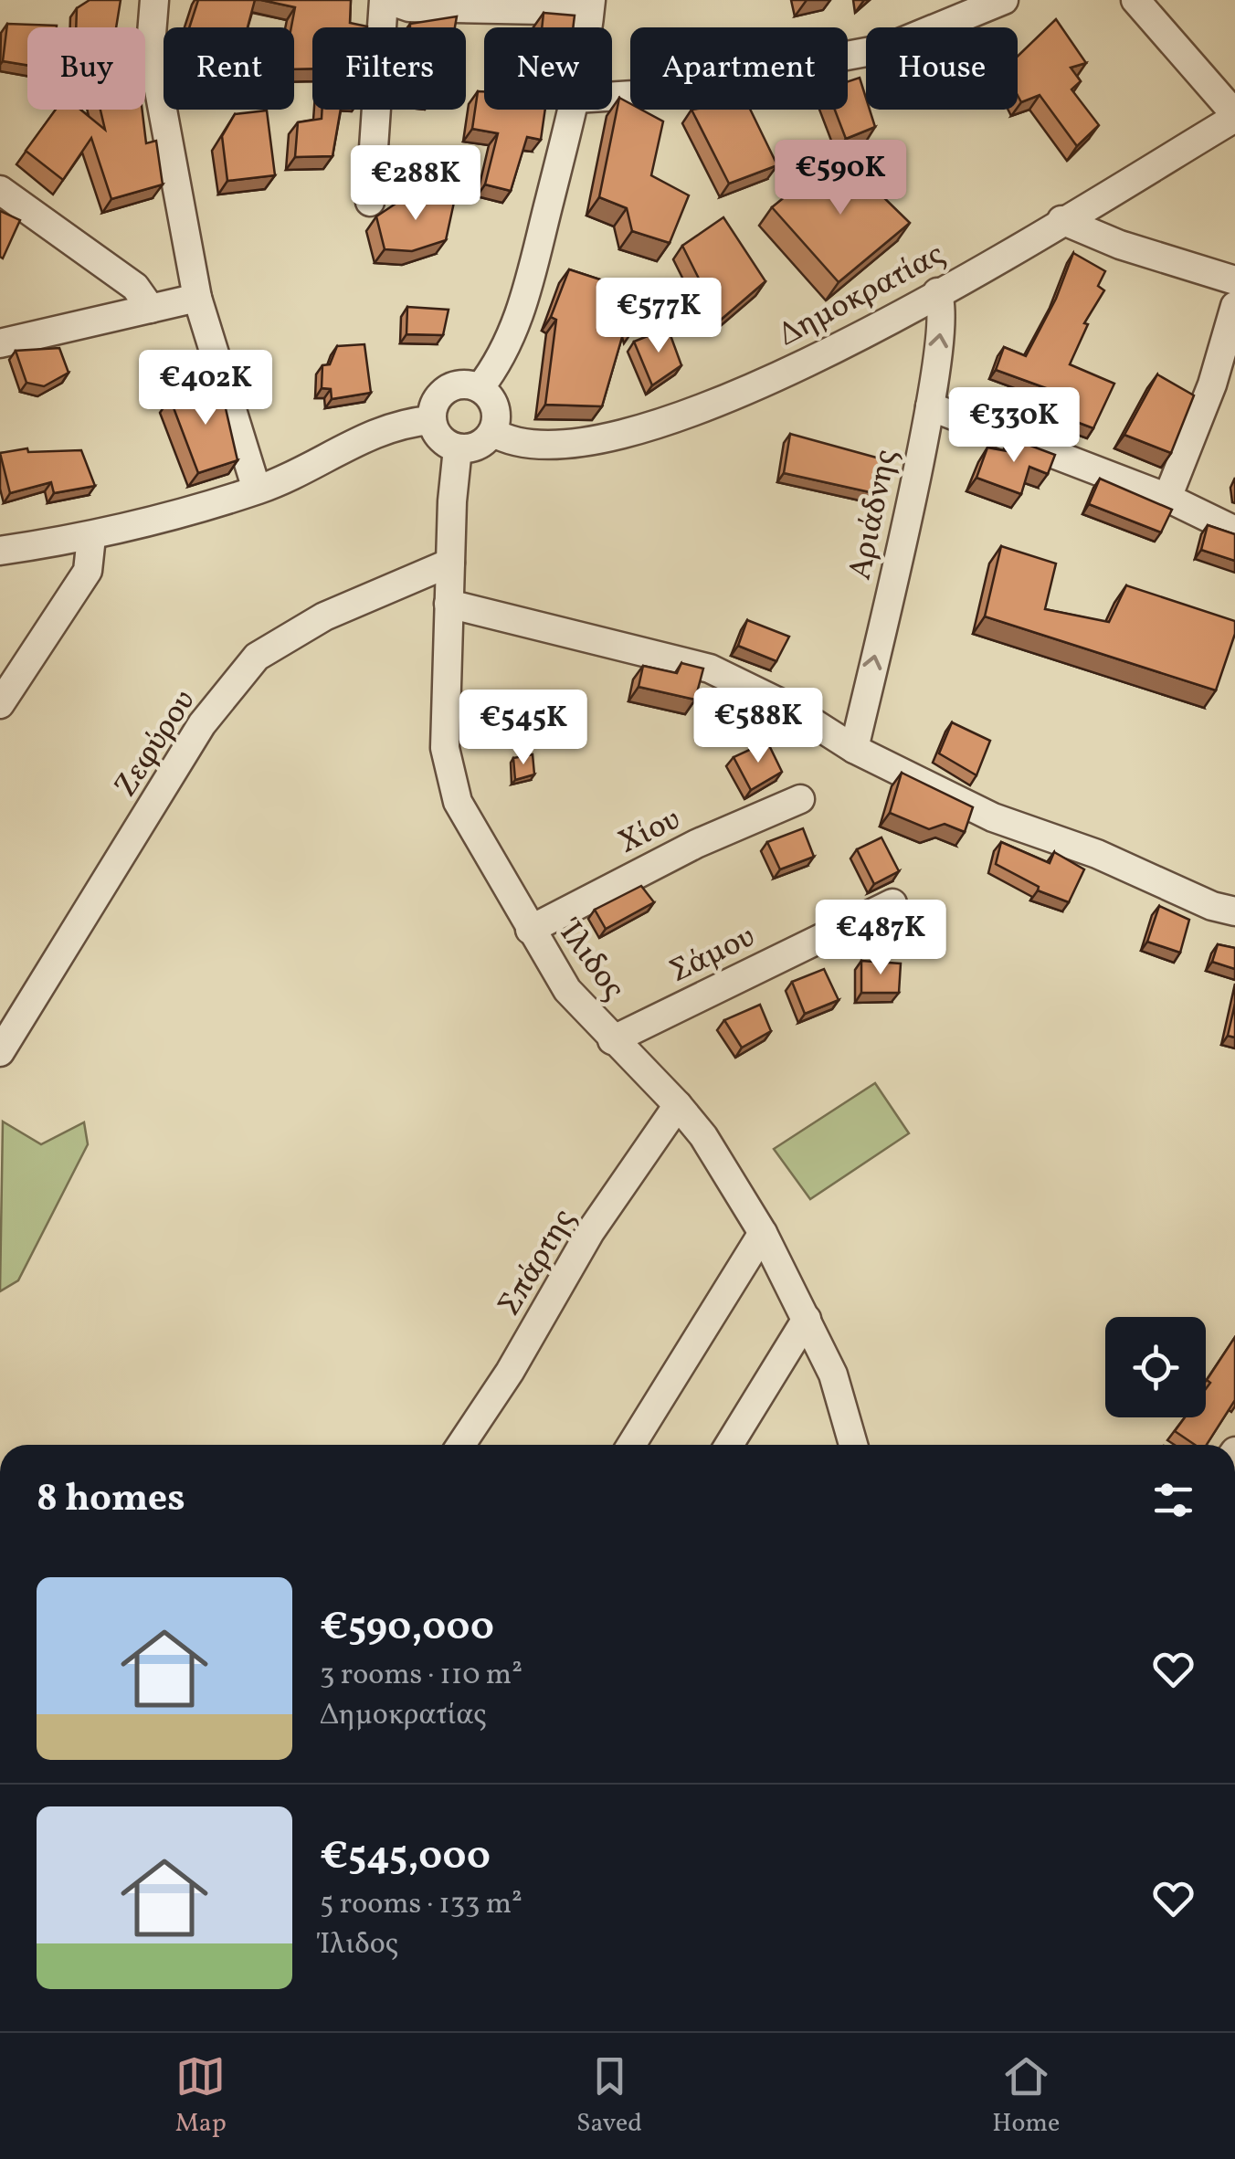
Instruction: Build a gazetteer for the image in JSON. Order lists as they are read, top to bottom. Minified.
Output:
{"streets":{"street":["Δημοκρατίας","Αριάδνης","Ζεφύρου","Χίου","Σάμου","Ίλιδος","Σπάρτης"]},"crossings":[["Δημοκρατίας","Αριάδνης"],["Δημοκρατίας","Ίλιδος"],["Ζεφύρου","Ίλιδος"],["Χίου","Ίλιδος"],["Σάμου","Ίλιδος"],["Ίλιδος","Σπάρτης"]],"one_way":["Αριάδνης"],"page":{"chip":["Buy","Rent","Filters","New","Apartment","House"],"price":["€590K","€288K","€577K","€402K","€330K","€588K","€545K","€487K"],"heading":"8 homes","list":[{"name":"€590,000","note":"3 rooms · 110 m² · Δημοκρατίας"},{"name":"€545,000","note":"5 rooms · 133 m² · Ίλιδος"}],"tabs":["Map","Saved","Home"]}}
